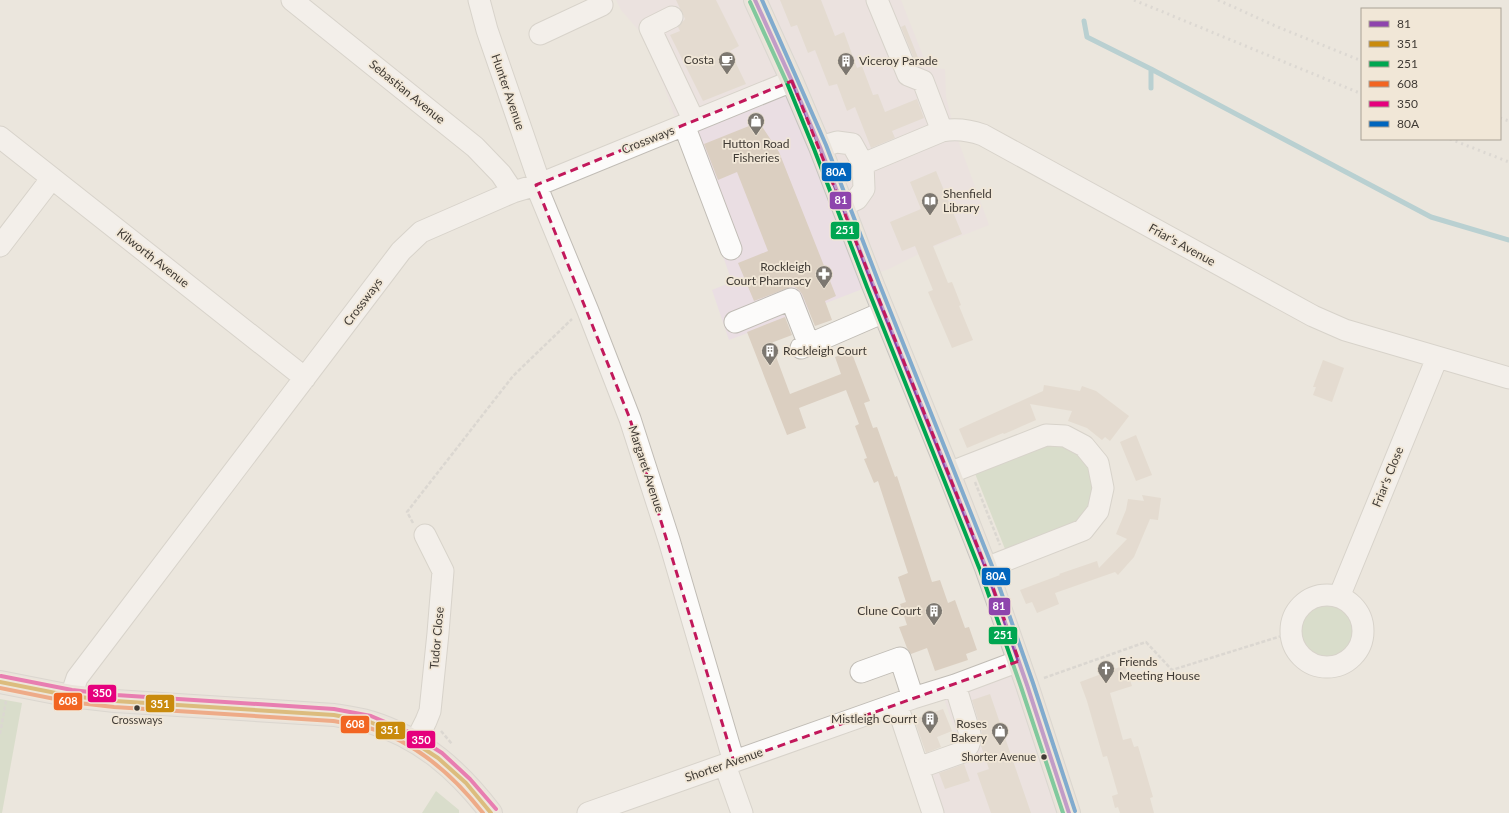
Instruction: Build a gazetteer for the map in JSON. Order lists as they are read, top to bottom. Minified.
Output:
{"streets":{"street":["Sebastian Avenue","Hunter Avenue","Crossways","Friar's Avenue","Kilworth Avenue","Margaret Avenue","Friar's Close","Tudor Close","Shorter Avenue"]},"crossings":[["Sebastian Avenue","Crossways"],["Hunter Avenue","Crossways"],["Hunter Avenue","Margaret Avenue"],["Crossways","Kilworth Avenue"],["Crossways","Margaret Avenue"],["Friar's Avenue","Friar's Close"],["Margaret Avenue","Shorter Avenue"]],"places":{"cafe":["Costa"],"building":["Viceroy Parade","Rockleigh Court","Clune Court","Mistleigh Courrt"],"shop":["Hutton Road Fisheries","Roses Bakery"],"library":["Shenfield Library"],"pharmacy":["Rockleigh Court Pharmacy"],"church":["Friends Meeting House"],"other":["Crossways","Shorter Avenue"]},"lines":["transit line 81","transit line 80A","transit line 251","transit line 350","transit line 351","transit line 608"],"legend":["81","351","251","608","350","80A"]}
